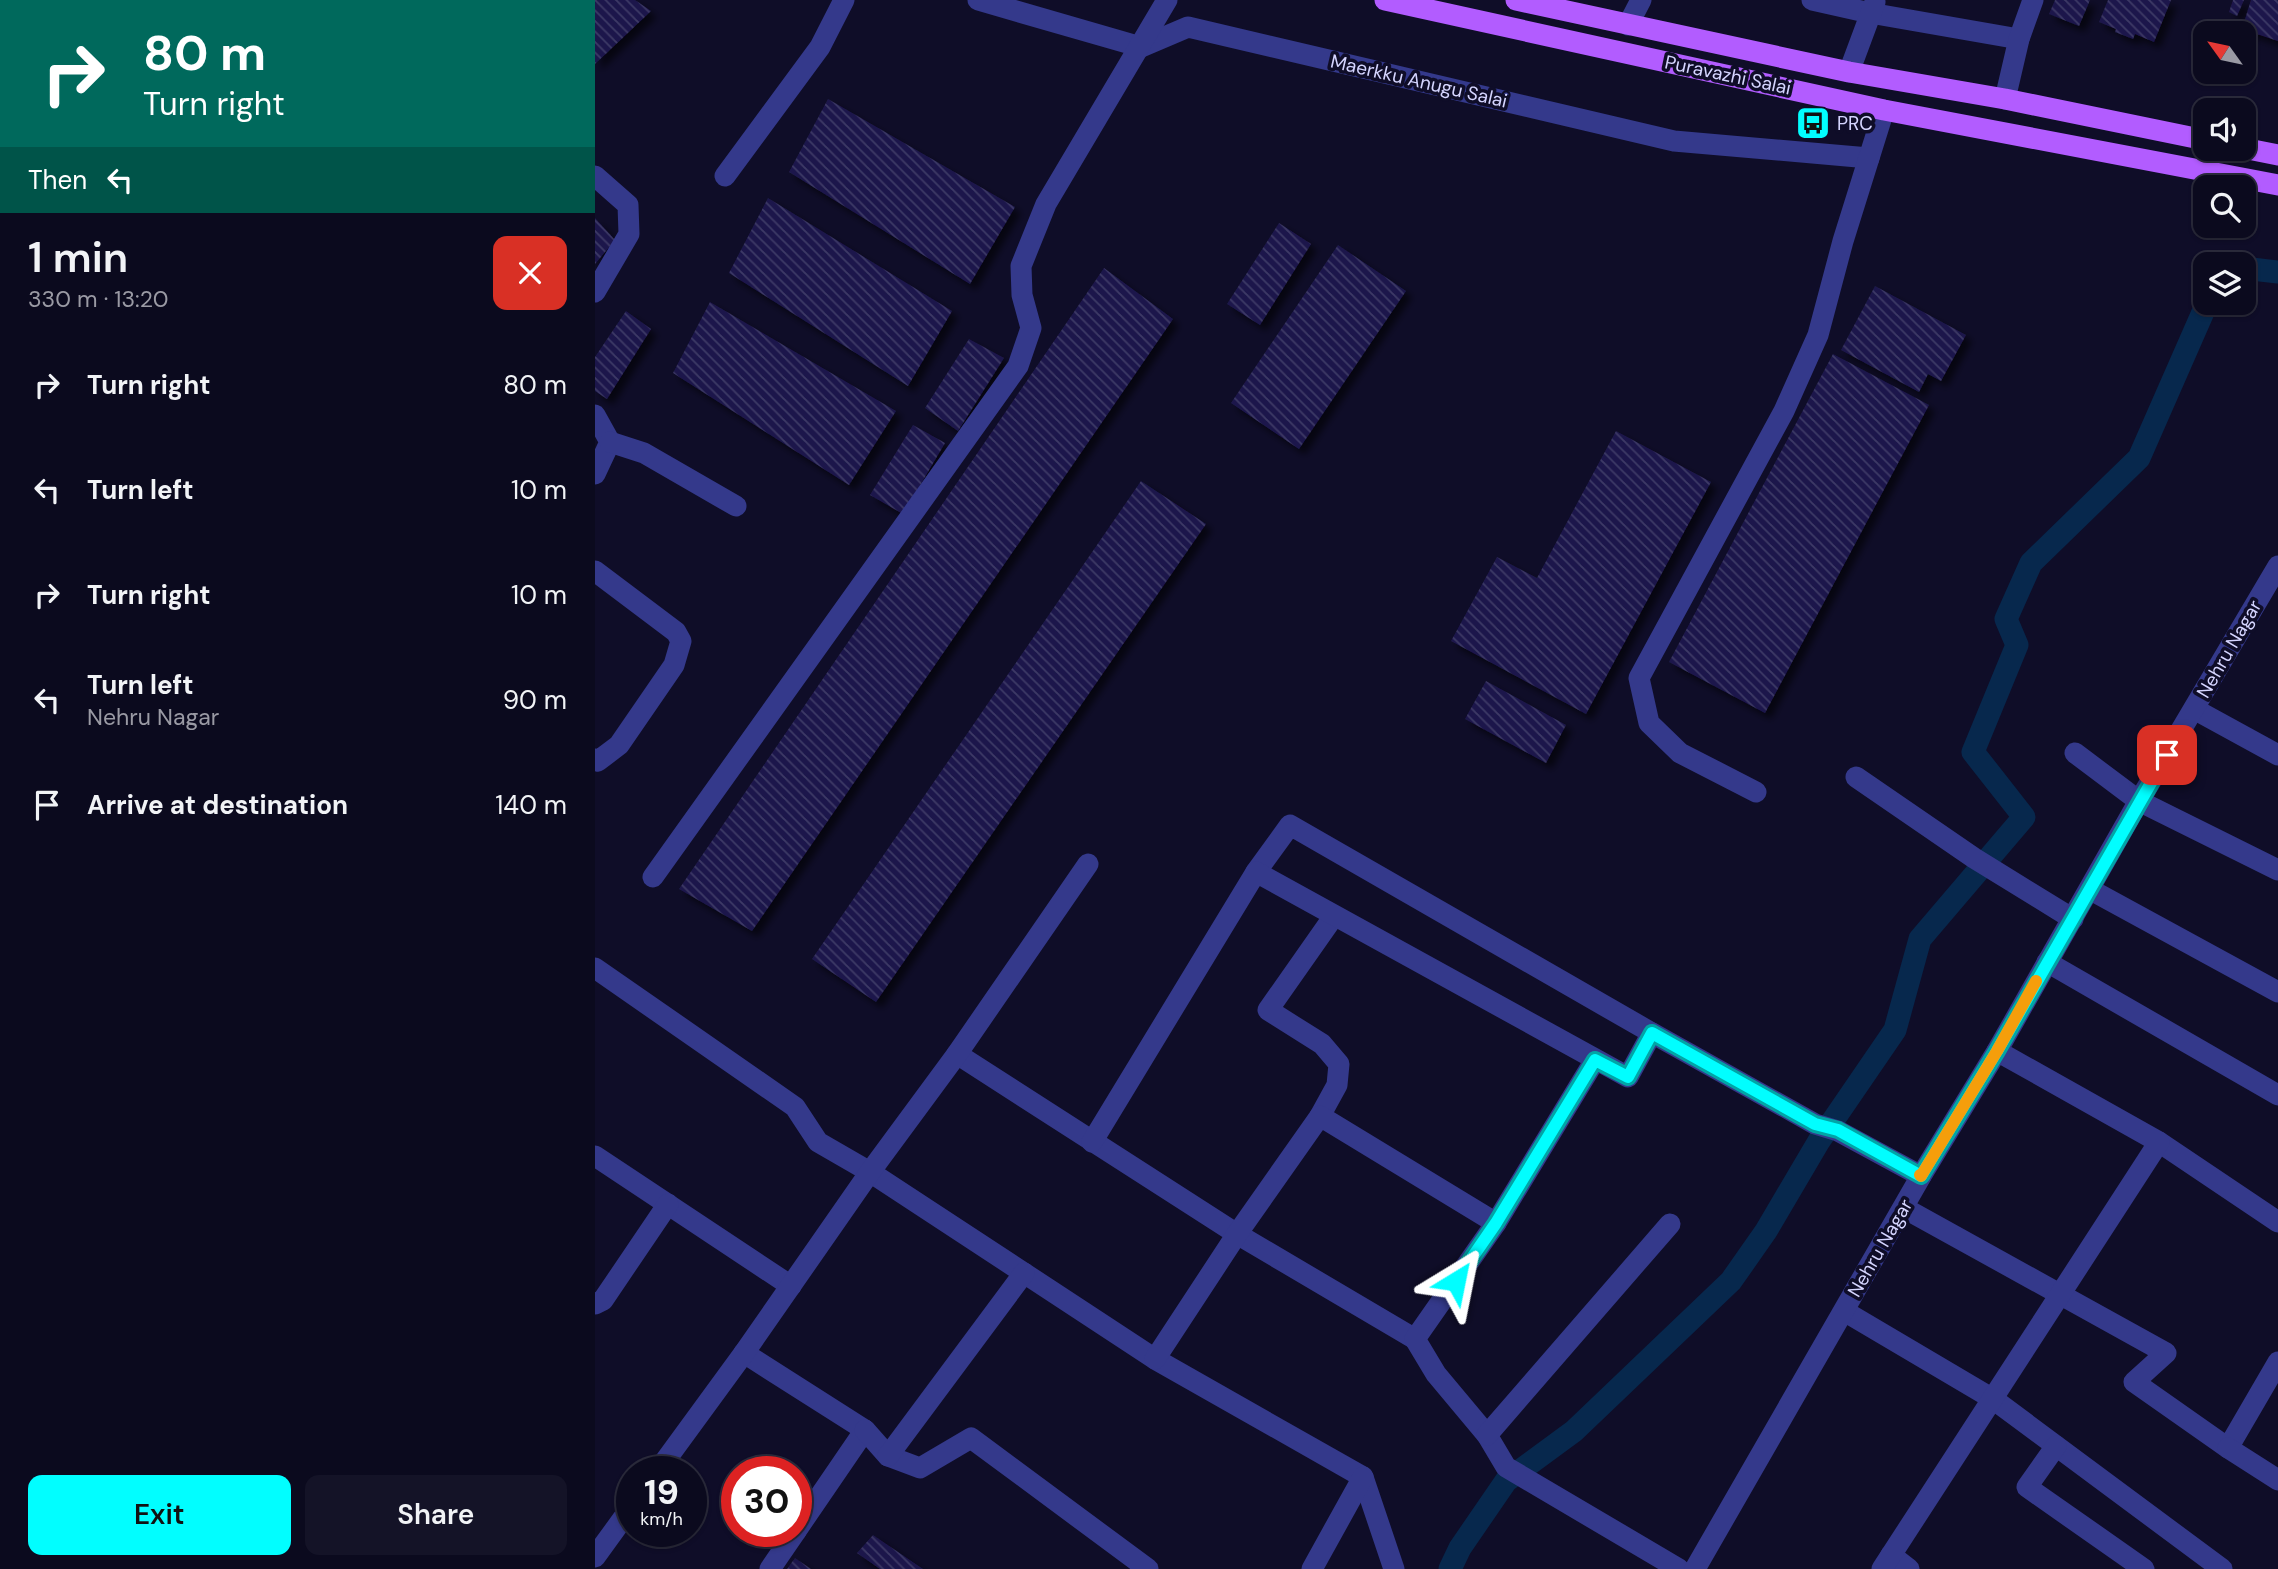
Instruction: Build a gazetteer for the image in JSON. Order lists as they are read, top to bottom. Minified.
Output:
{"streets":{"main road":["Puravazhi Salai"],"street":["Maerkku Anugu Salai","Nehru Nagar"]},"places":{"bus stop":["PRC"]},"north":"top left","page":{"turn":["80 m","Turn right"],"then":"Then","heading":["1 min","330 m · 13:20"],"list":[{"name":"Turn right","value":"80 m"},{"name":"Turn left","value":"10 m"},{"name":"Turn right","value":"10 m"},{"name":"Turn left","note":"Nehru Nagar","value":"90 m"},{"name":"Arrive at destination","value":"140 m"}],"speed":"19 km/h","limit":"30","buttons":["Exit","Share"]}}
